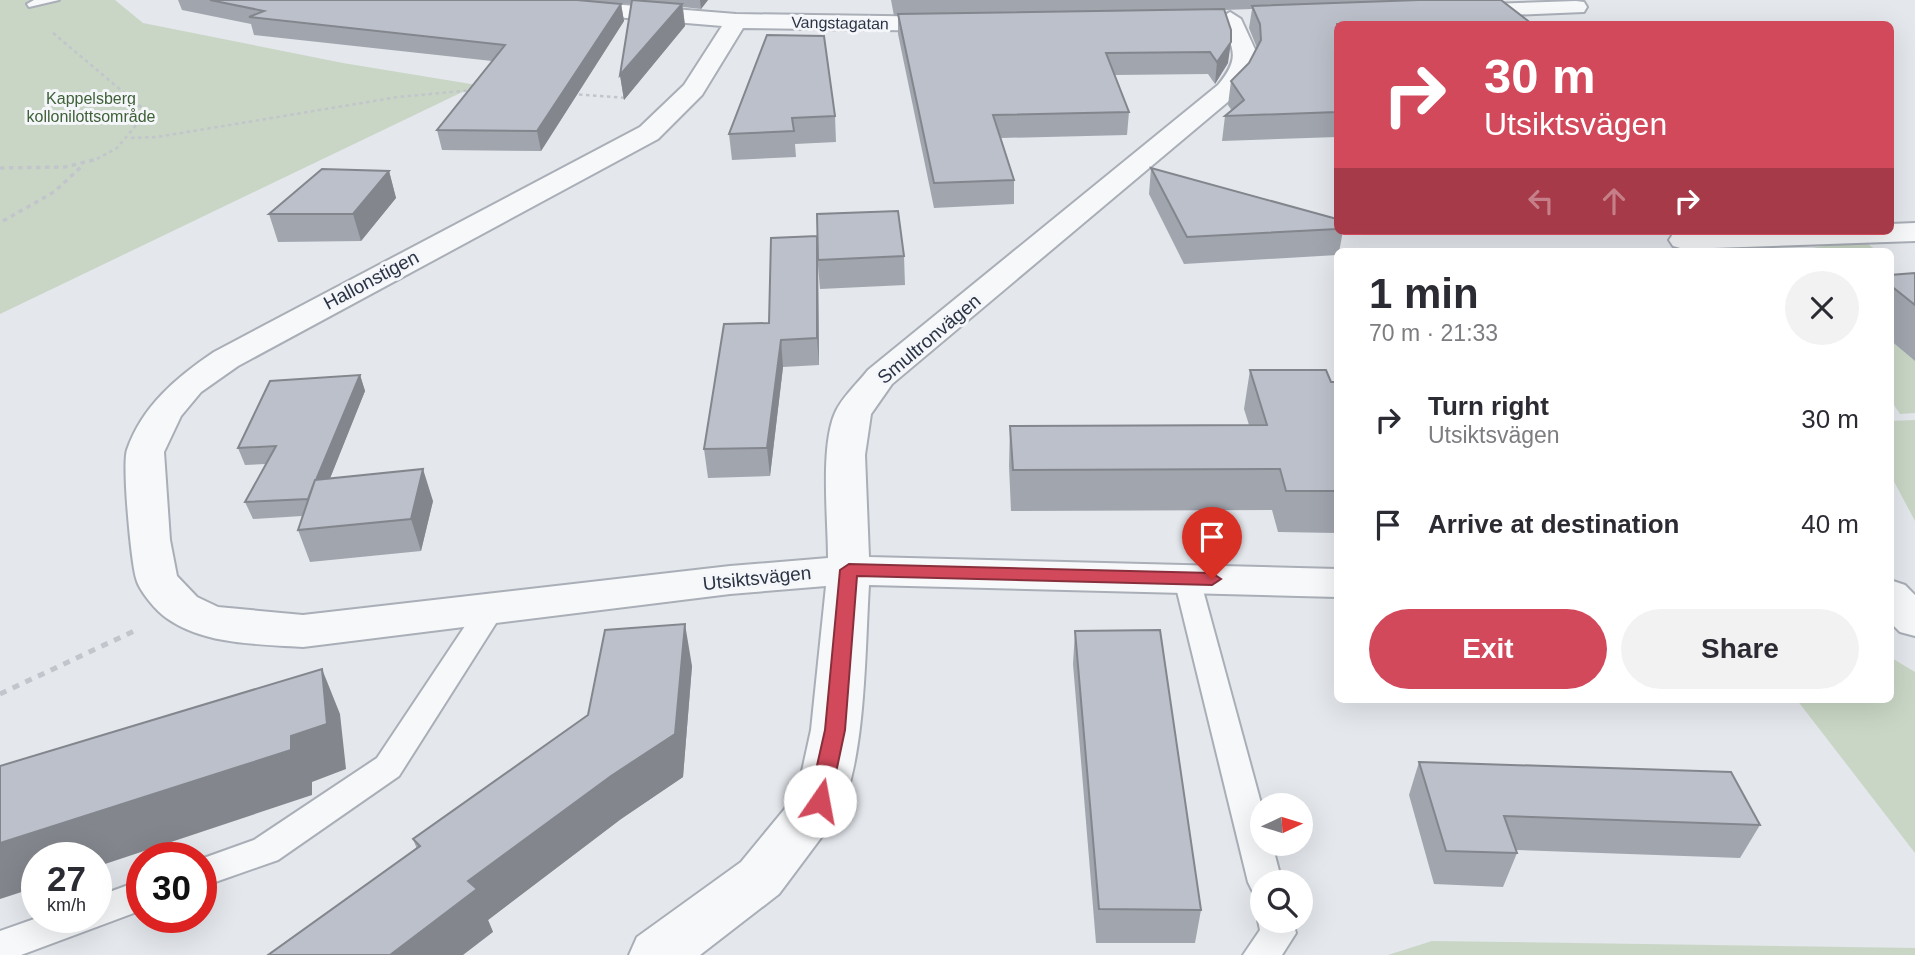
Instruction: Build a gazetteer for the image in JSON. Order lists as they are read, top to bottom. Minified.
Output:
{"streets":{"street":["Vangstagatan","Hallonstigen","Smultronvägen","Utsiktsvägen"]},"crossings":[["Vangstagatan","Hallonstigen"],["Hallonstigen","Utsiktsvägen"],["Smultronvägen","Utsiktsvägen"]],"parks":["Kappelsberg kollonilottsområde"],"north":"right","page":{"turn":["30 m","Utsiktsvägen"],"heading":["1 min","70 m · 21:33"],"list":[{"name":"Turn right","note":"Utsiktsvägen","value":"30 m"},{"name":"Arrive at destination","value":"40 m"}],"buttons":["Exit","Share"],"speed":"27 km/h","limit":"30"}}
